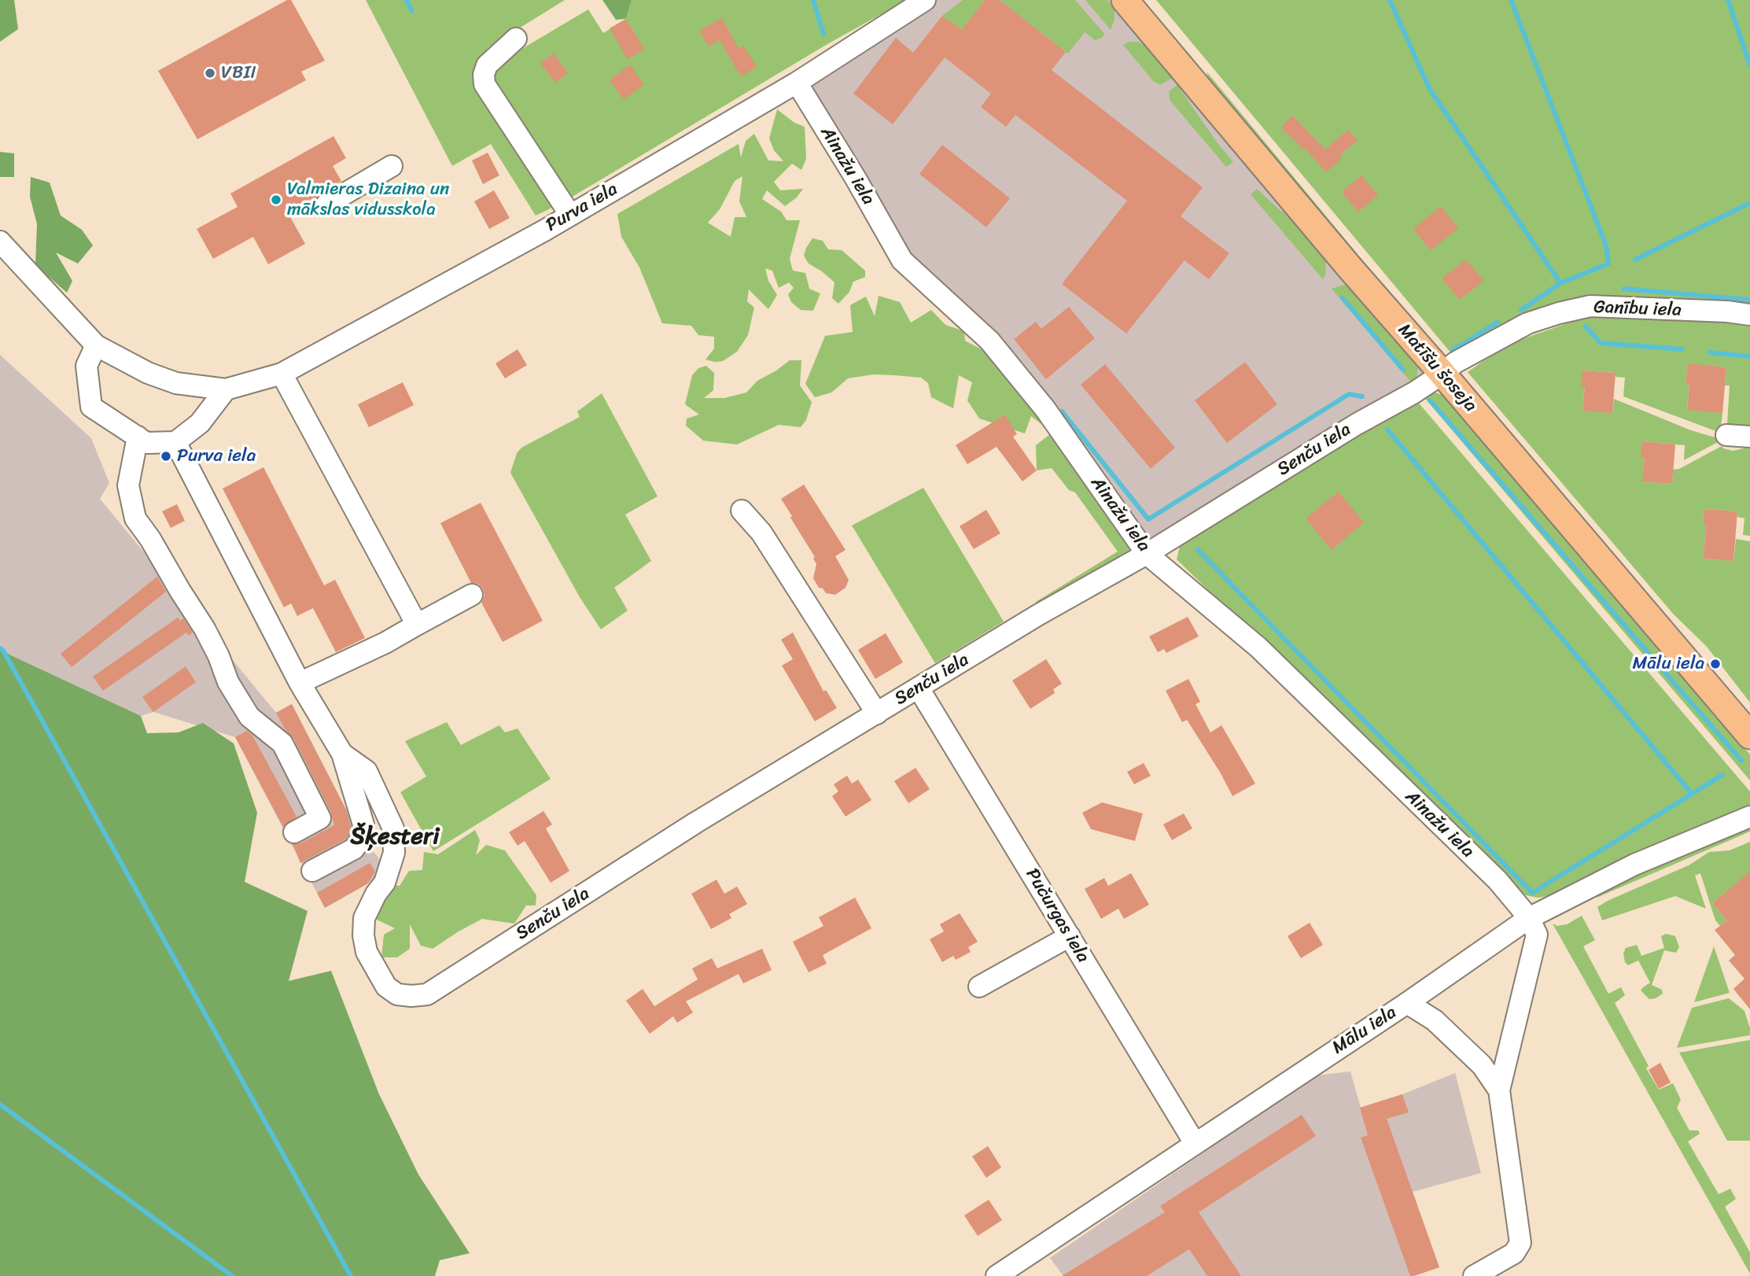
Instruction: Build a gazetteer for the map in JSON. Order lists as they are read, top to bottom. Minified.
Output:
{"streets":{"main road":["Matīšu šoseja"],"street":["Ainažu iela","Purva iela","Ganību iela","Senču iela","Pučurgas iela","Mālu iela"]},"crossings":[["Ainažu iela","Purva iela"],["Ainažu iela","Senču iela"],["Ainažu iela","Mālu iela"],["Ganību iela","Matīšu šoseja"],["Ganību iela","Senču iela"],["Matīšu šoseja","Senču iela"],["Senču iela","Pučurgas iela"],["Pučurgas iela","Mālu iela"]],"districts":["Šķesteri"],"places":["VBII","Valmieras Dizaina un mākslas vidusskola","Purva iela","Mālu iela"]}
